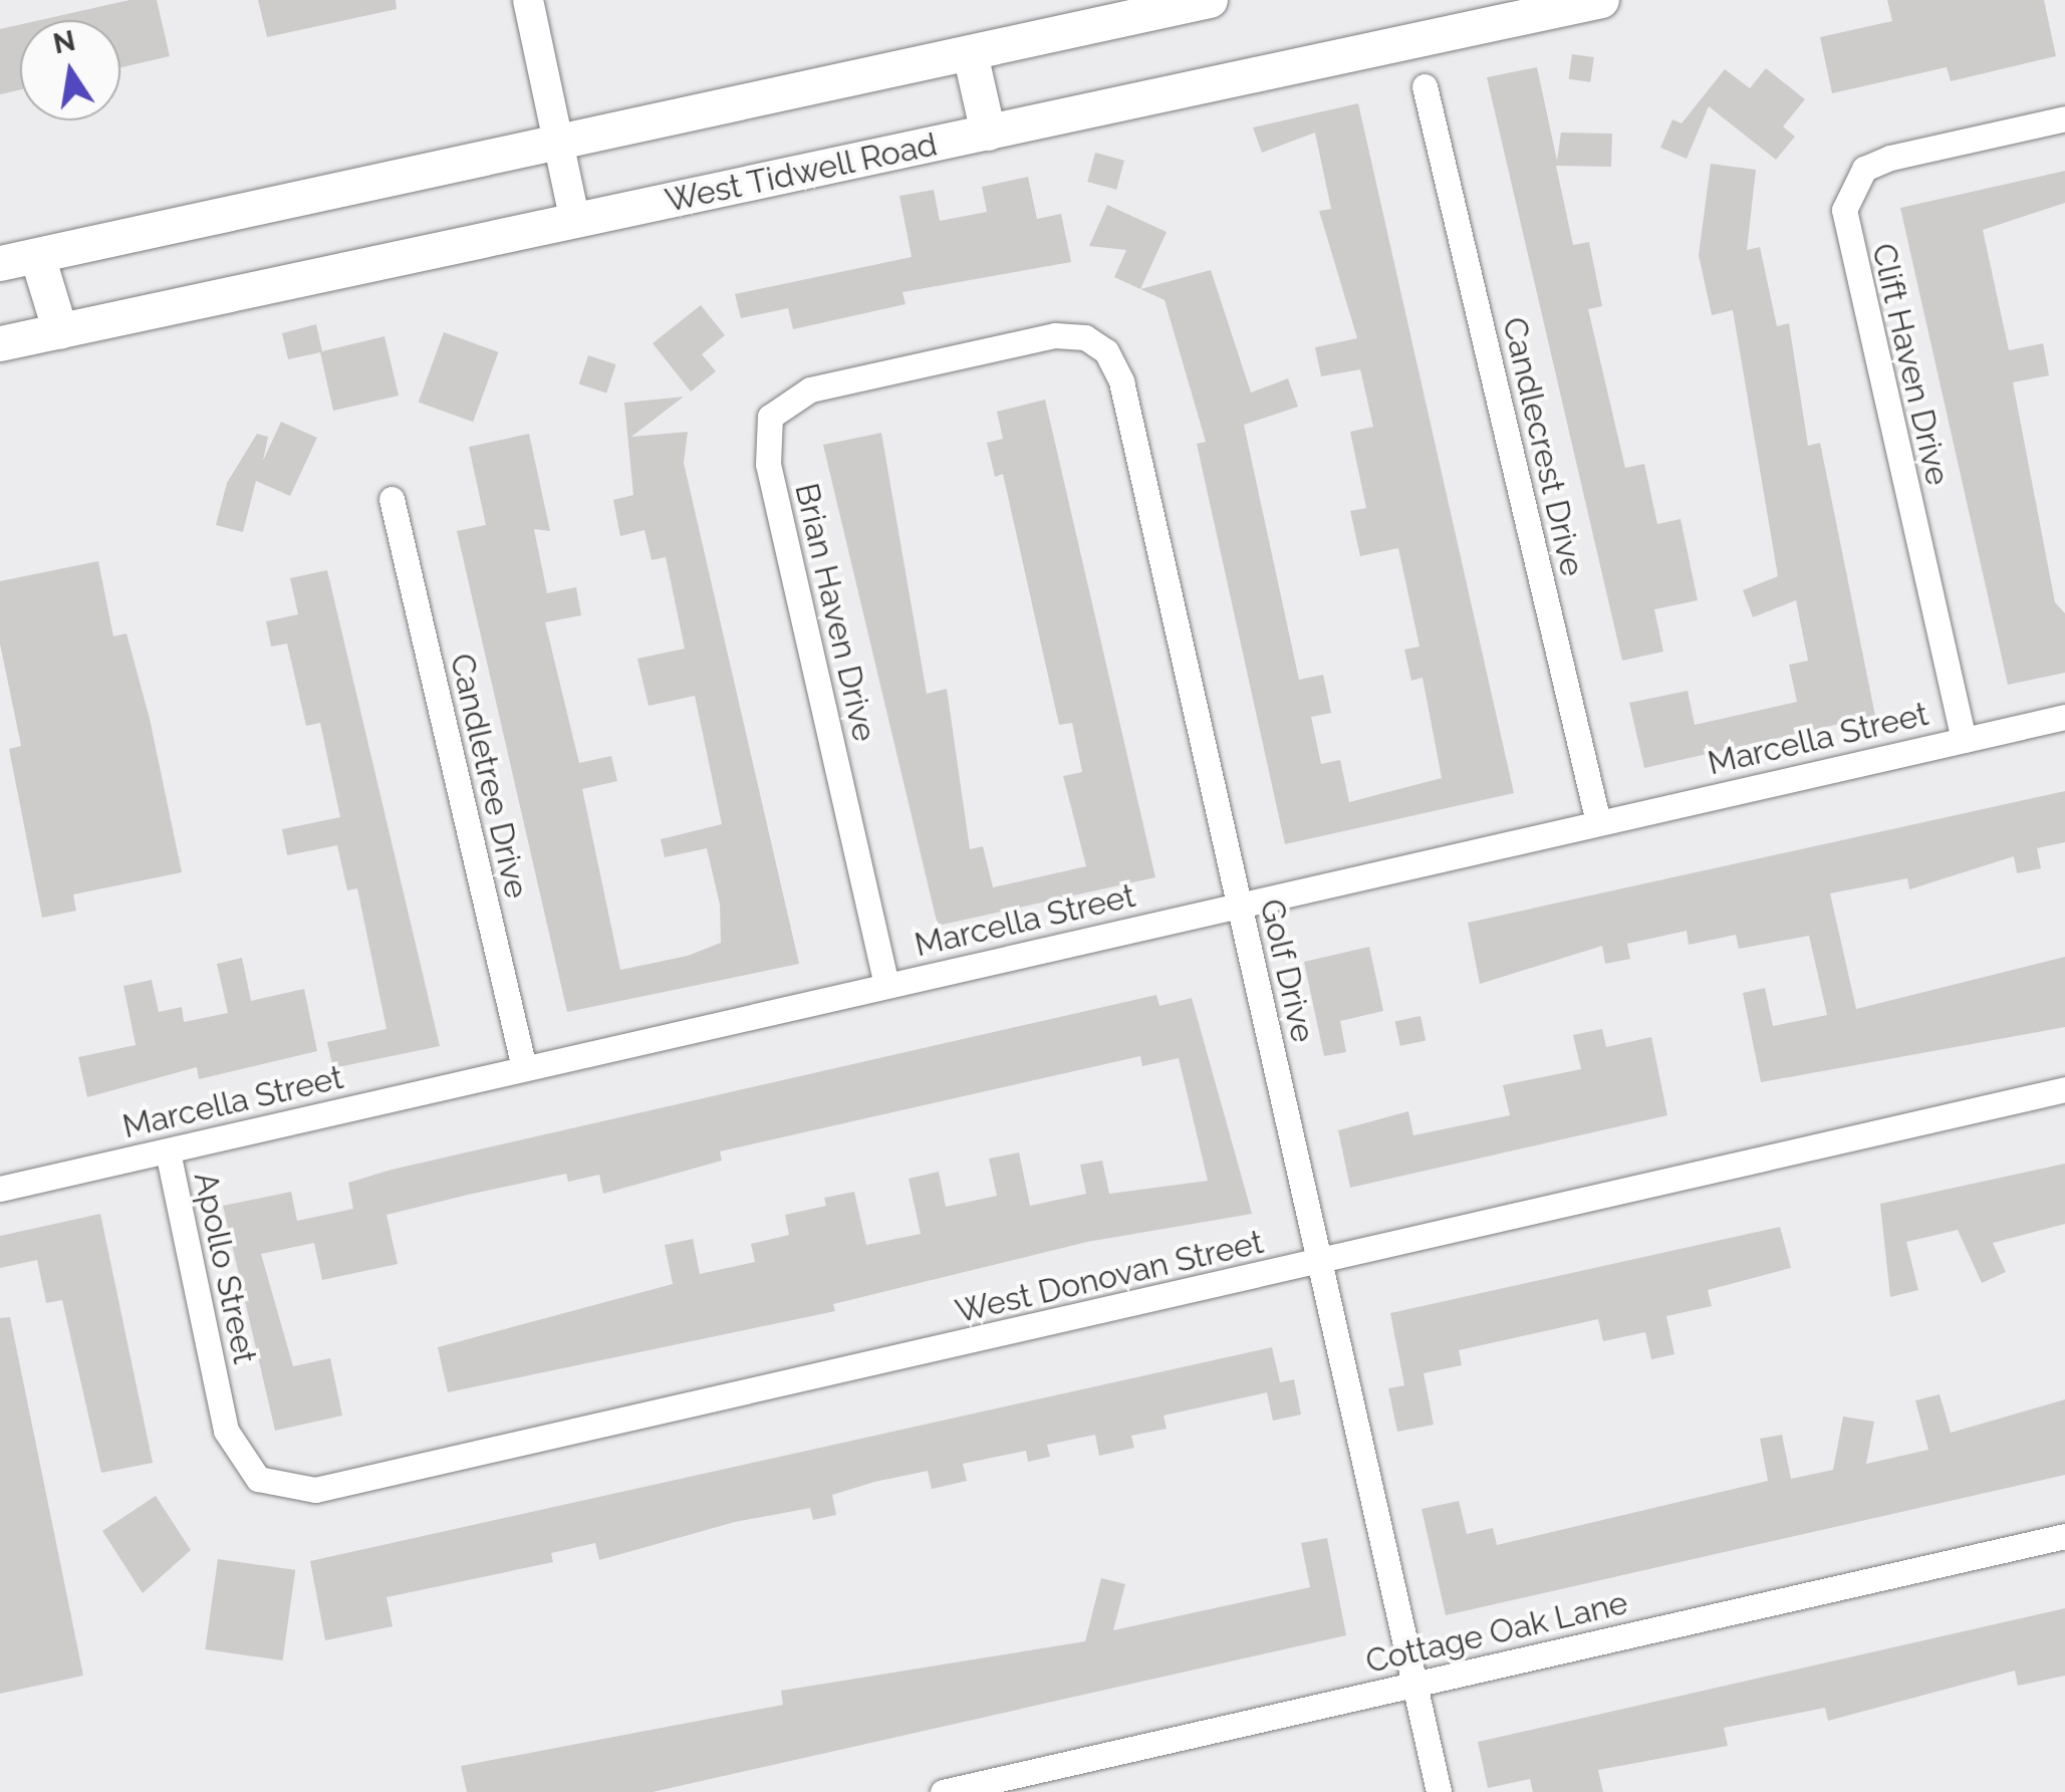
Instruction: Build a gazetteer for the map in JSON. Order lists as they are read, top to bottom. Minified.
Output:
{"streets":{"main road":["West Tidwell Road"],"street":["Clift Haven Drive","Candlecrest Drive","Brian Haven Drive","Marcella Street","Candletree Drive","Golf Drive","Apollo Street","West Donovan Street","Cottage Oak Lane"]},"crossings":[["Clift Haven Drive","Marcella Street"],["Candlecrest Drive","Marcella Street"],["Brian Haven Drive","Marcella Street"],["Brian Haven Drive","Golf Drive"],["Marcella Street","Candletree Drive"],["Marcella Street","Golf Drive"],["Marcella Street","Apollo Street"],["Golf Drive","West Donovan Street"],["Golf Drive","Cottage Oak Lane"],["Apollo Street","West Donovan Street"]],"north":"top"}
